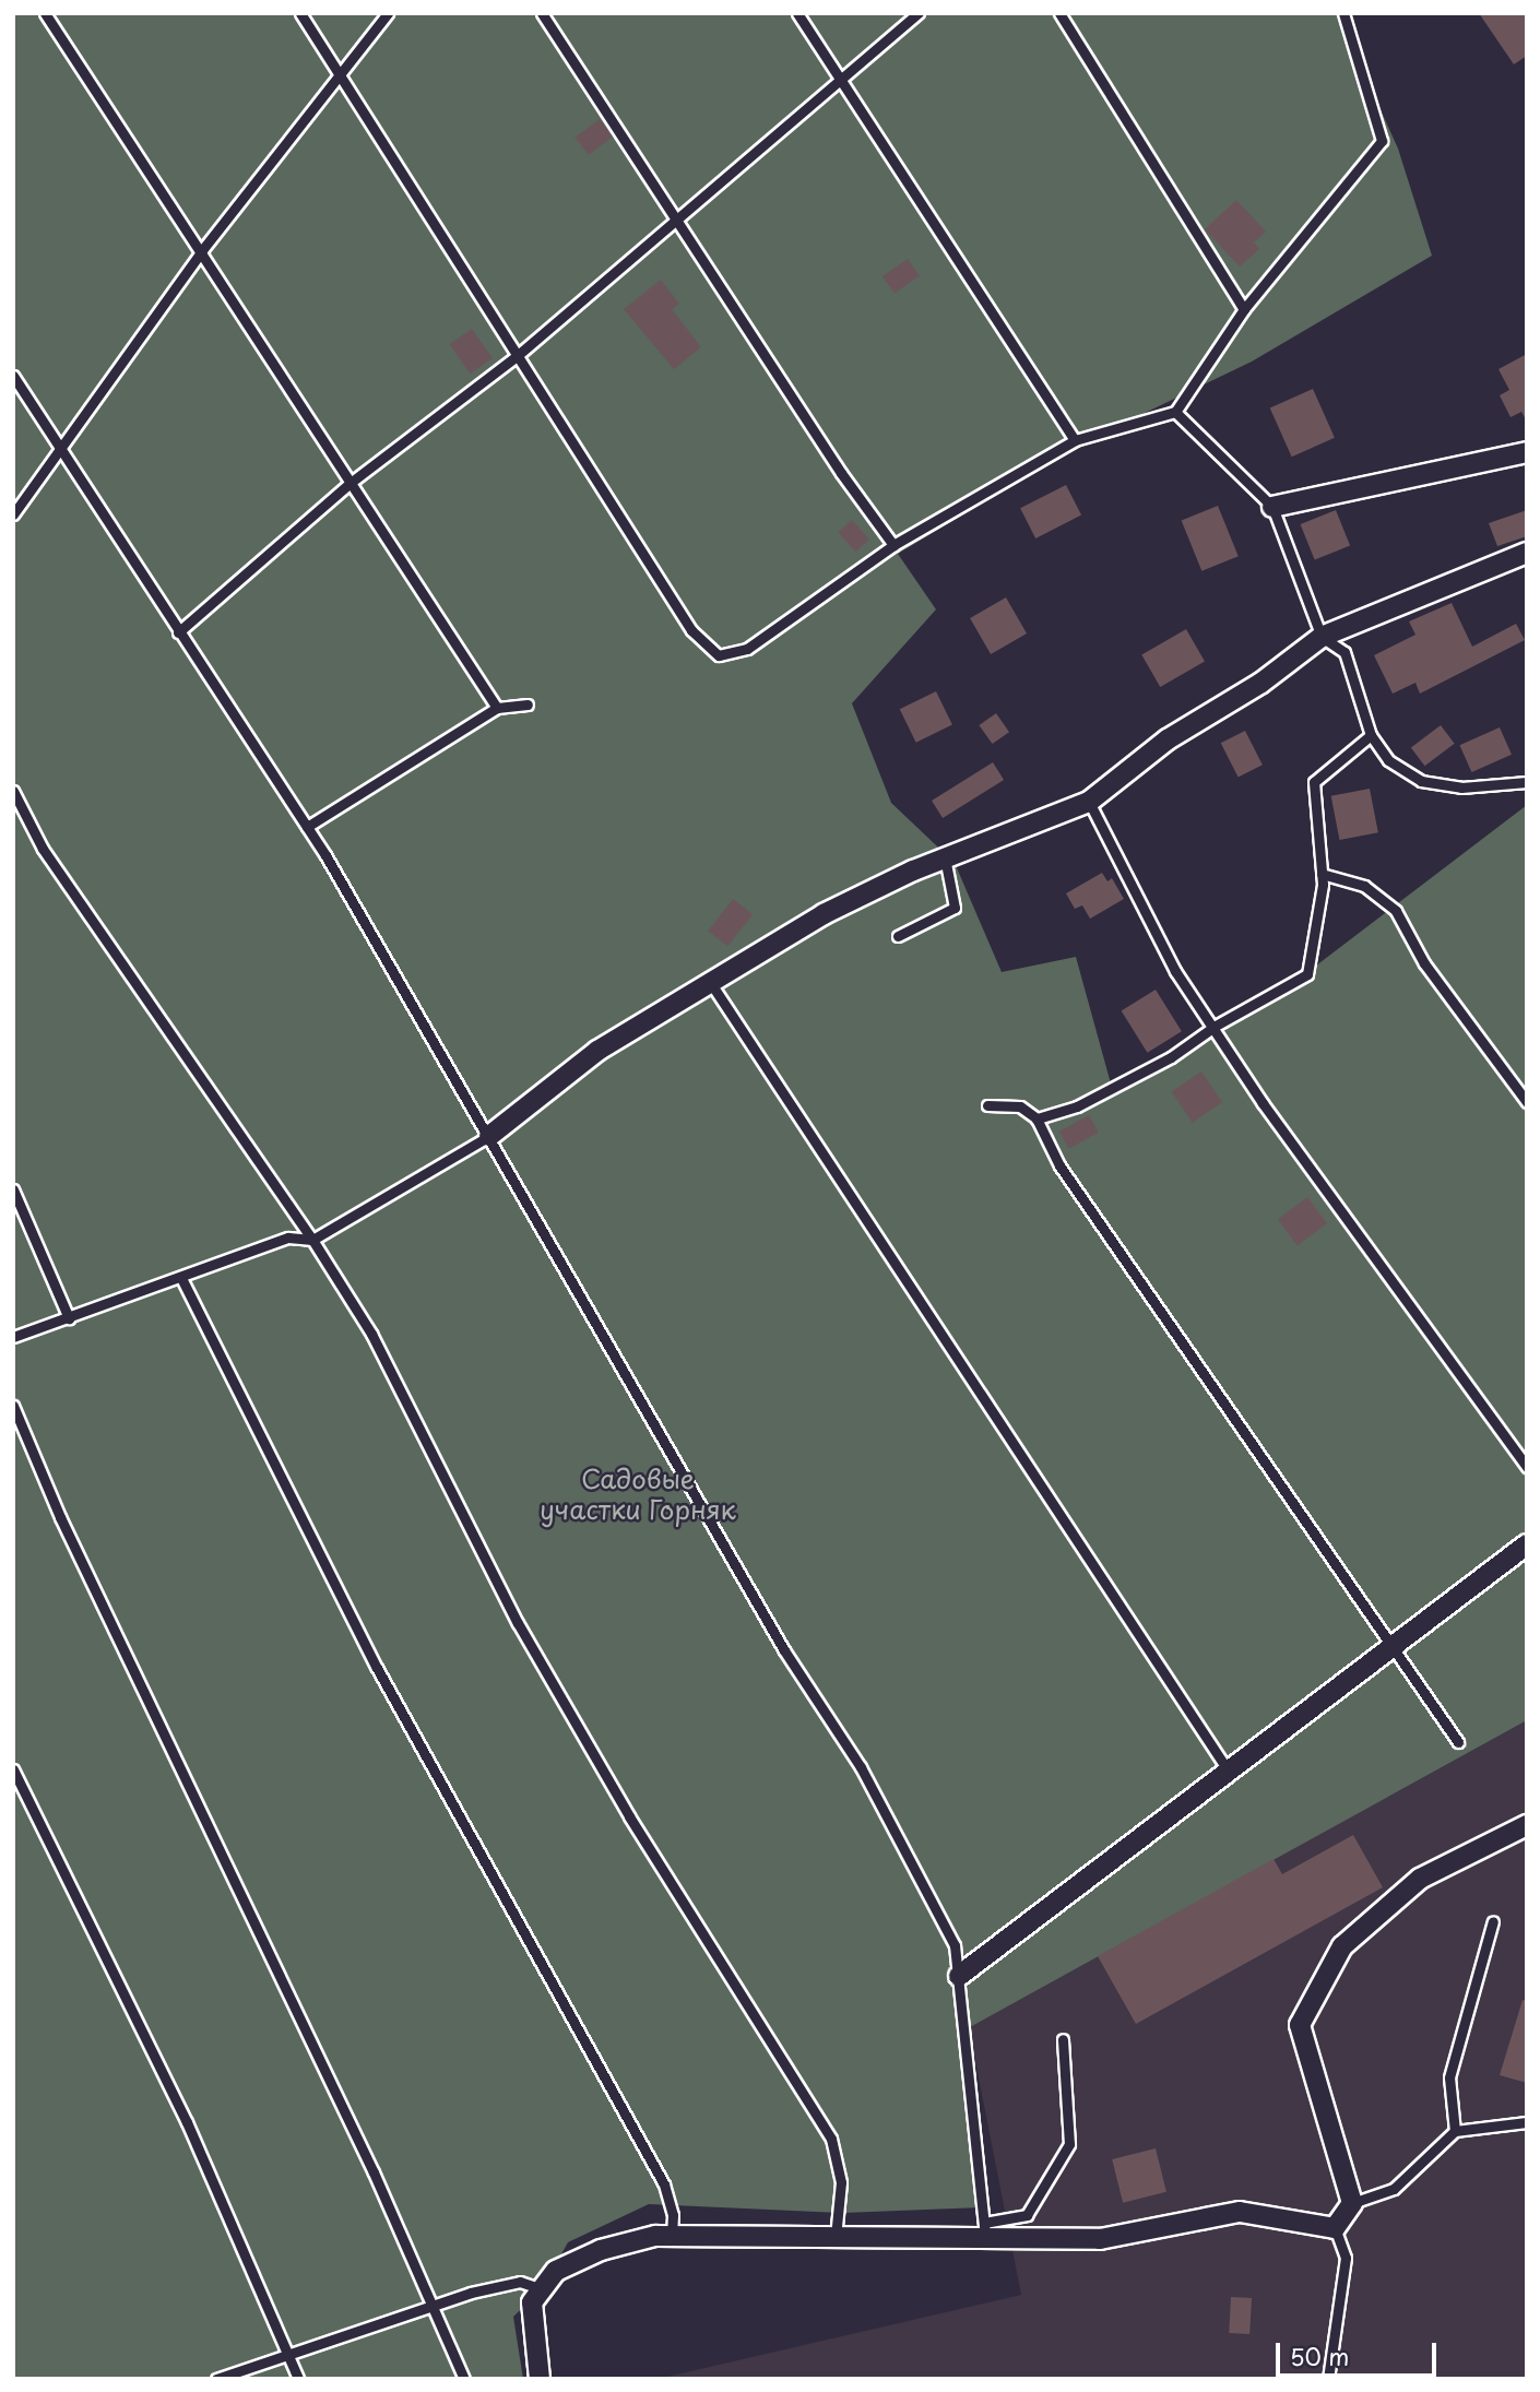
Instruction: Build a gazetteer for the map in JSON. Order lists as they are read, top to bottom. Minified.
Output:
{"parks":["Садовые участки Горняк"],"scale_bar":"50 m"}
